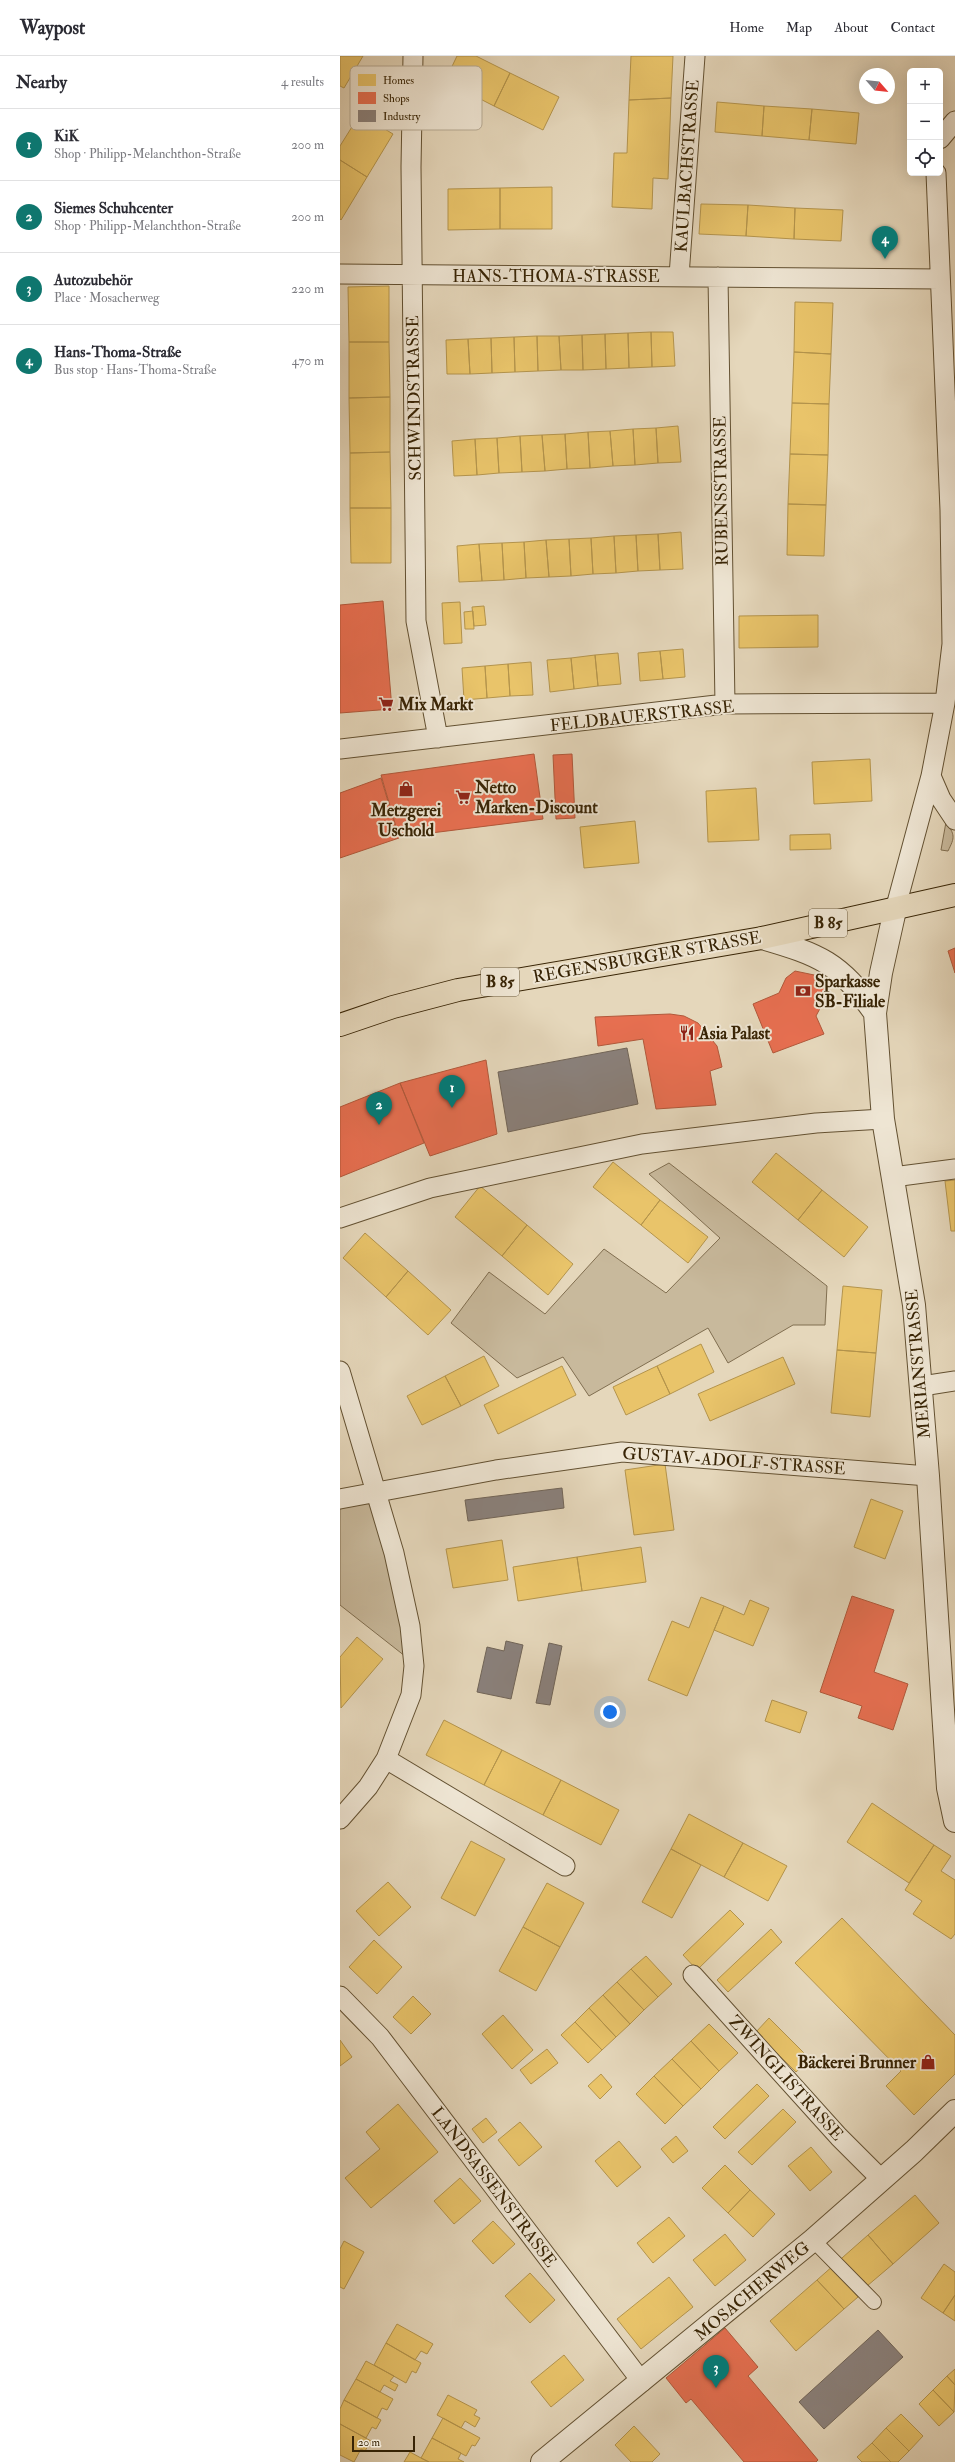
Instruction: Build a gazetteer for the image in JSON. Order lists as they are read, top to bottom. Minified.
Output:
{"streets":{"main road":["B 85","REGENSBURGER STRASSE"],"street":["KAULBACHSTRASSE","HANS-THOMA-STRASSE","SCHWINDSTRASSE","RUBENSSTRASSE","FELDBAUERSTRASSE","MERIANSTRASSE","GUSTAV-ADOLF-STRASSE","ZWINGLISTRASSE","LANDSASSENSTRASSE","MOSACHERWEG"]},"crossings":[["KAULBACHSTRASSE","HANS-THOMA-STRASSE"],["HANS-THOMA-STRASSE","SCHWINDSTRASSE"],["HANS-THOMA-STRASSE","RUBENSSTRASSE"],["SCHWINDSTRASSE","FELDBAUERSTRASSE"],["RUBENSSTRASSE","FELDBAUERSTRASSE"],["REGENSBURGER STRASSE","MERIANSTRASSE"],["MERIANSTRASSE","GUSTAV-ADOLF-STRASSE"],["ZWINGLISTRASSE","MOSACHERWEG"],["LANDSASSENSTRASSE","MOSACHERWEG"]],"places":{"supermarket":["Mix Markt","Netto Marken-Discount"],"shop":["Metzgerei Uschold","Bäckerei Brunner"],"bank":["Sparkasse SB-Filiale"],"restaurant":["Asia Palast"]},"legend":["Homes","Shops","Industry"],"scale_bar":"20 m","north":"bottom right","page":{"header":"Waypost","nav":["Home","Map","About","Contact"],"heading":["Nearby","4 results"],"map_buttons":["+","−"],"list":[{"mark":"1","name":"KiK","note":"Shop · Philipp-Melanchthon-Straße","value":"200 m"},{"mark":"2","name":"Siemes Schuhcenter","note":"Shop · Philipp-Melanchthon-Straße","value":"200 m"},{"mark":"3","name":"Autozubehör","note":"Place · Mosacherweg","value":"220 m"},{"mark":"4","name":"Hans-Thoma-Straße","note":"Bus stop · Hans-Thoma-Straße","value":"470 m"}],"pins":["4","1","2","3"],"scale":"20 m"}}
